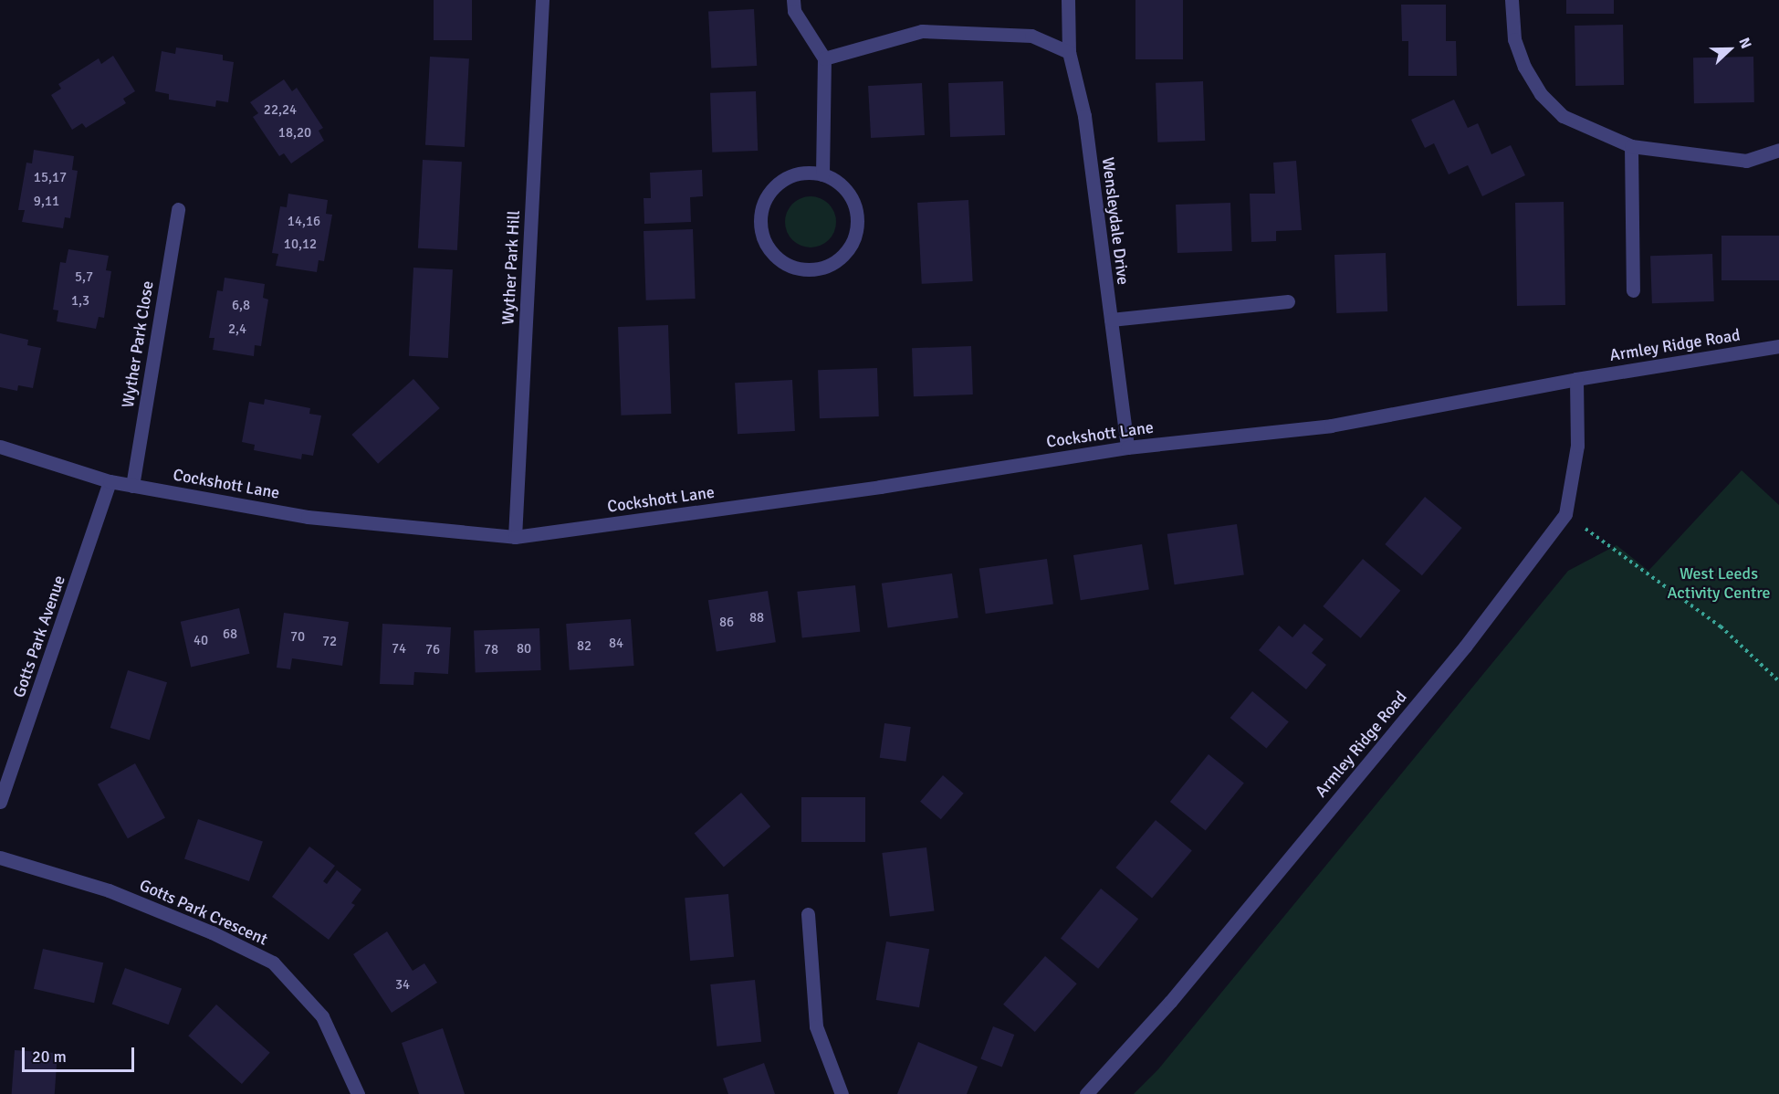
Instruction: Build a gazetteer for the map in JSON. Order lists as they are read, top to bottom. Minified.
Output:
{"streets":{"street":["Wensleydale Drive","Wyther Park Hill","Wyther Park Close","Armley Ridge Road","Cockshott Lane","Gotts Park Avenue","Gotts Park Crescent"]},"crossings":[["Wensleydale Drive","Cockshott Lane"],["Wyther Park Hill","Cockshott Lane"],["Wyther Park Close","Cockshott Lane"],["Armley Ridge Road","Cockshott Lane"],["Cockshott Lane","Gotts Park Avenue"]],"parks":["West Leeds Activity Centre"],"house_numbers":["22,24","18,20","15,17","9,11","14,16","10,12","5,7","1,3","6,8","2,4","88","86","68","70","40","72","84","82","74","80","76","78","34"],"scale_bar":"20 m","north":"right"}
